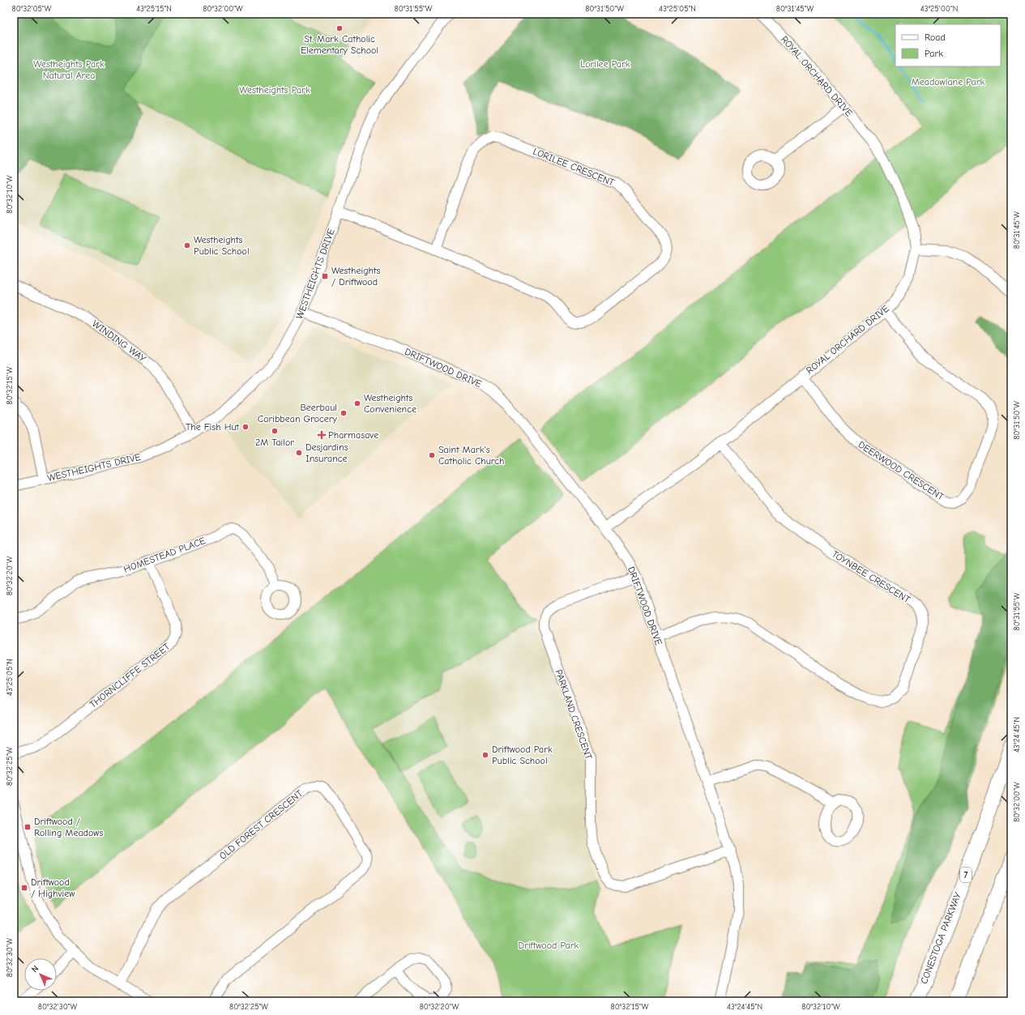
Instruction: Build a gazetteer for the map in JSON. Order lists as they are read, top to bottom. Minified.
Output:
{"streets":{"highway":["7","CONESTOGA PARKWAY"],"street":["ROYAL ORCHARD DRIVE","LORILEE CRESCENT","WESTHEIGHTS DRIVE","WINDING WAY","DRIFTWOOD DRIVE","DEERWOOD CRESCENT","HOMESTEAD PLACE","TOYNBEE CRESCENT","THORNCLIFFE STREET","PARKLAND CRESCENT","OLD FOREST CRESCENT"]},"crossings":[["ROYAL ORCHARD DRIVE","DRIFTWOOD DRIVE"],["ROYAL ORCHARD DRIVE","DEERWOOD CRESCENT"],["ROYAL ORCHARD DRIVE","TOYNBEE CRESCENT"],["LORILEE CRESCENT","WESTHEIGHTS DRIVE"],["WESTHEIGHTS DRIVE","WINDING WAY"],["WESTHEIGHTS DRIVE","DRIFTWOOD DRIVE"],["DRIFTWOOD DRIVE","TOYNBEE CRESCENT"],["DRIFTWOOD DRIVE","PARKLAND CRESCENT"],["HOMESTEAD PLACE","THORNCLIFFE STREET"]],"parks":["Westheights Park Natural Area","Lorilee Park","Meadowlane Park","Westheights Park","Driftwood Park"],"places":{"other":["St. Mark Catholic Elementary School","Westheights Public School","Westheights Convenience","Beerbaul Caribbean Grocery","The Fish Hut","2M Tailor","Desjardins Insurance","Saint Mark's Catholic Church","Driftwood Park Public School"],"transit":["Westheights / Driftwood","Driftwood / Rolling Meadows","Driftwood / Highview"],"health":["Pharmasave"]},"legend":["Road","Park"],"north":"top left","coordinates":["80°32'05\"W","43°25'15\"N","80°32'00\"W","80°31'55\"W","80°31'50\"W","43°25'05\"N","80°31'45\"W","43°25'00\"N","80°32'10\"W","80°32'15\"W","80°32'20\"W","43°24'45\"N","80°32'25\"W","80°32'30\"W"]}
